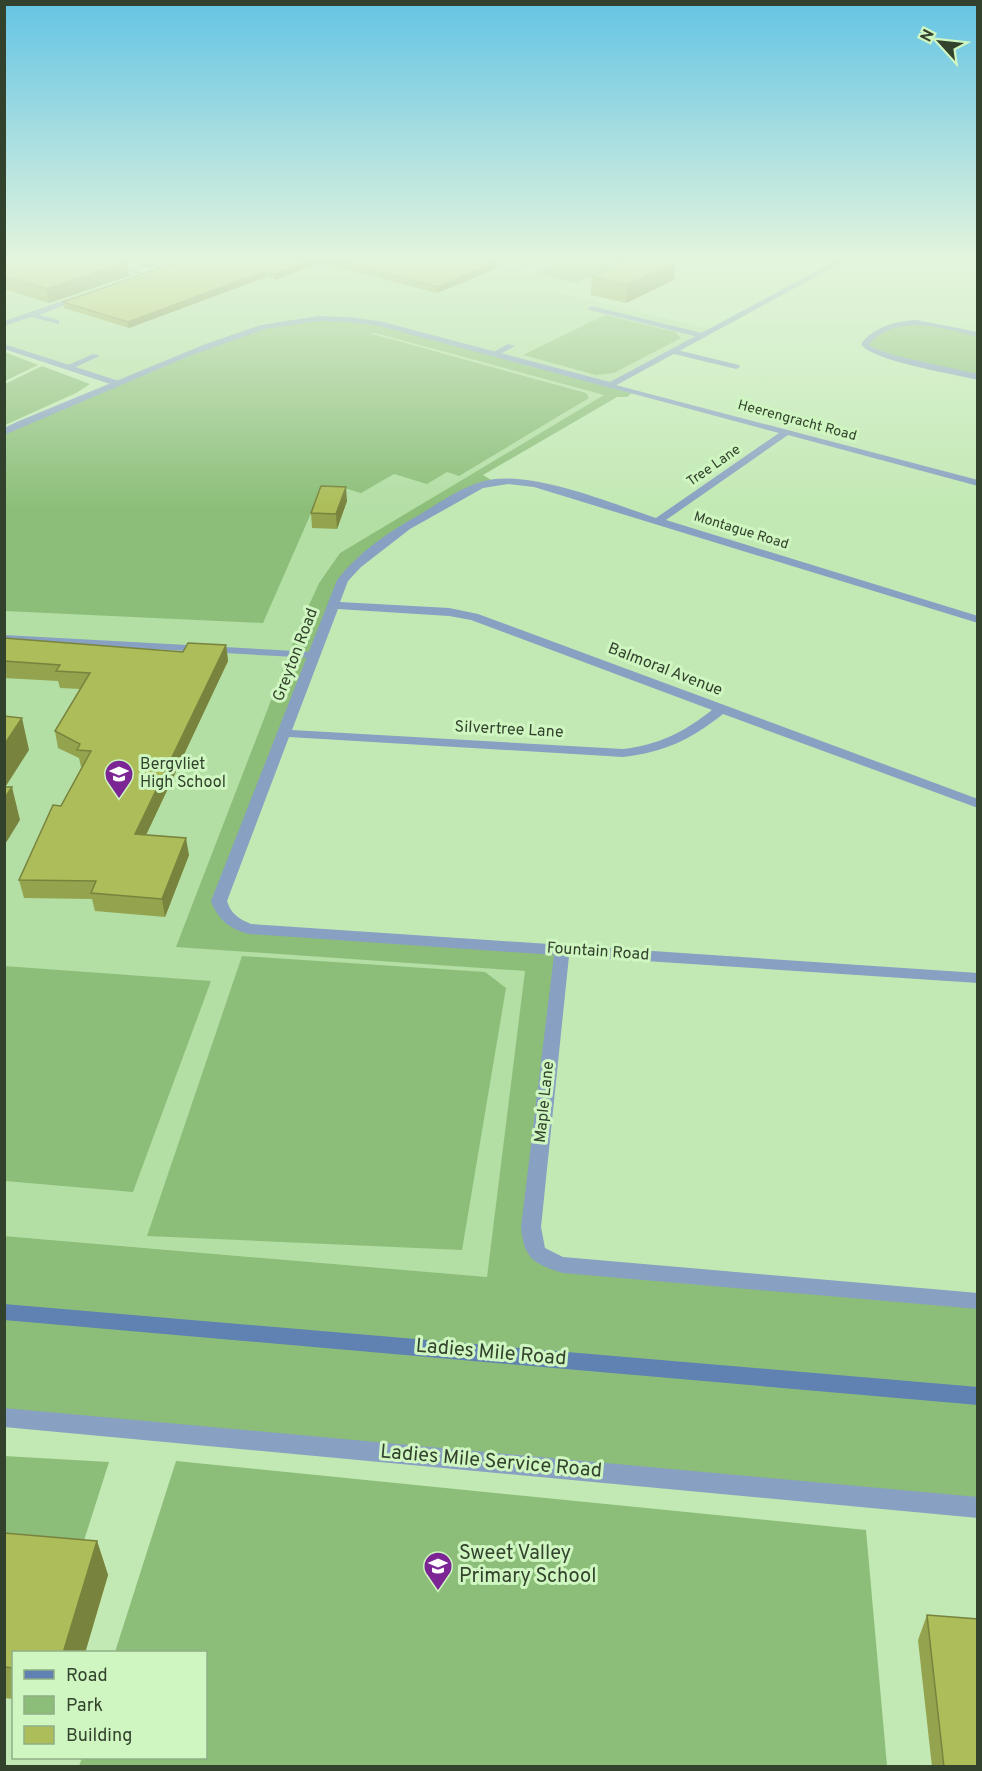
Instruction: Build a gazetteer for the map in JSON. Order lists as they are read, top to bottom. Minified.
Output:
{"streets":{"main road":["Ladies Mile Road"],"street":["Heerengracht Road","Tree Lane","Montague Road","Greyton Road","Balmoral Avenue","Silvertree Lane","Fountain Road","Maple Lane","Ladies Mile Service Road"]},"crossings":[["Heerengracht Road","Tree Lane"],["Tree Lane","Montague Road"],["Montague Road","Greyton Road"],["Greyton Road","Balmoral Avenue"],["Greyton Road","Silvertree Lane"],["Greyton Road","Fountain Road"],["Balmoral Avenue","Silvertree Lane"],["Fountain Road","Maple Lane"]],"places":{"school or university":["Bergvliet High School","Sweet Valley Primary School"]},"legend":["Road","Park","Building"],"north":"top left"}
